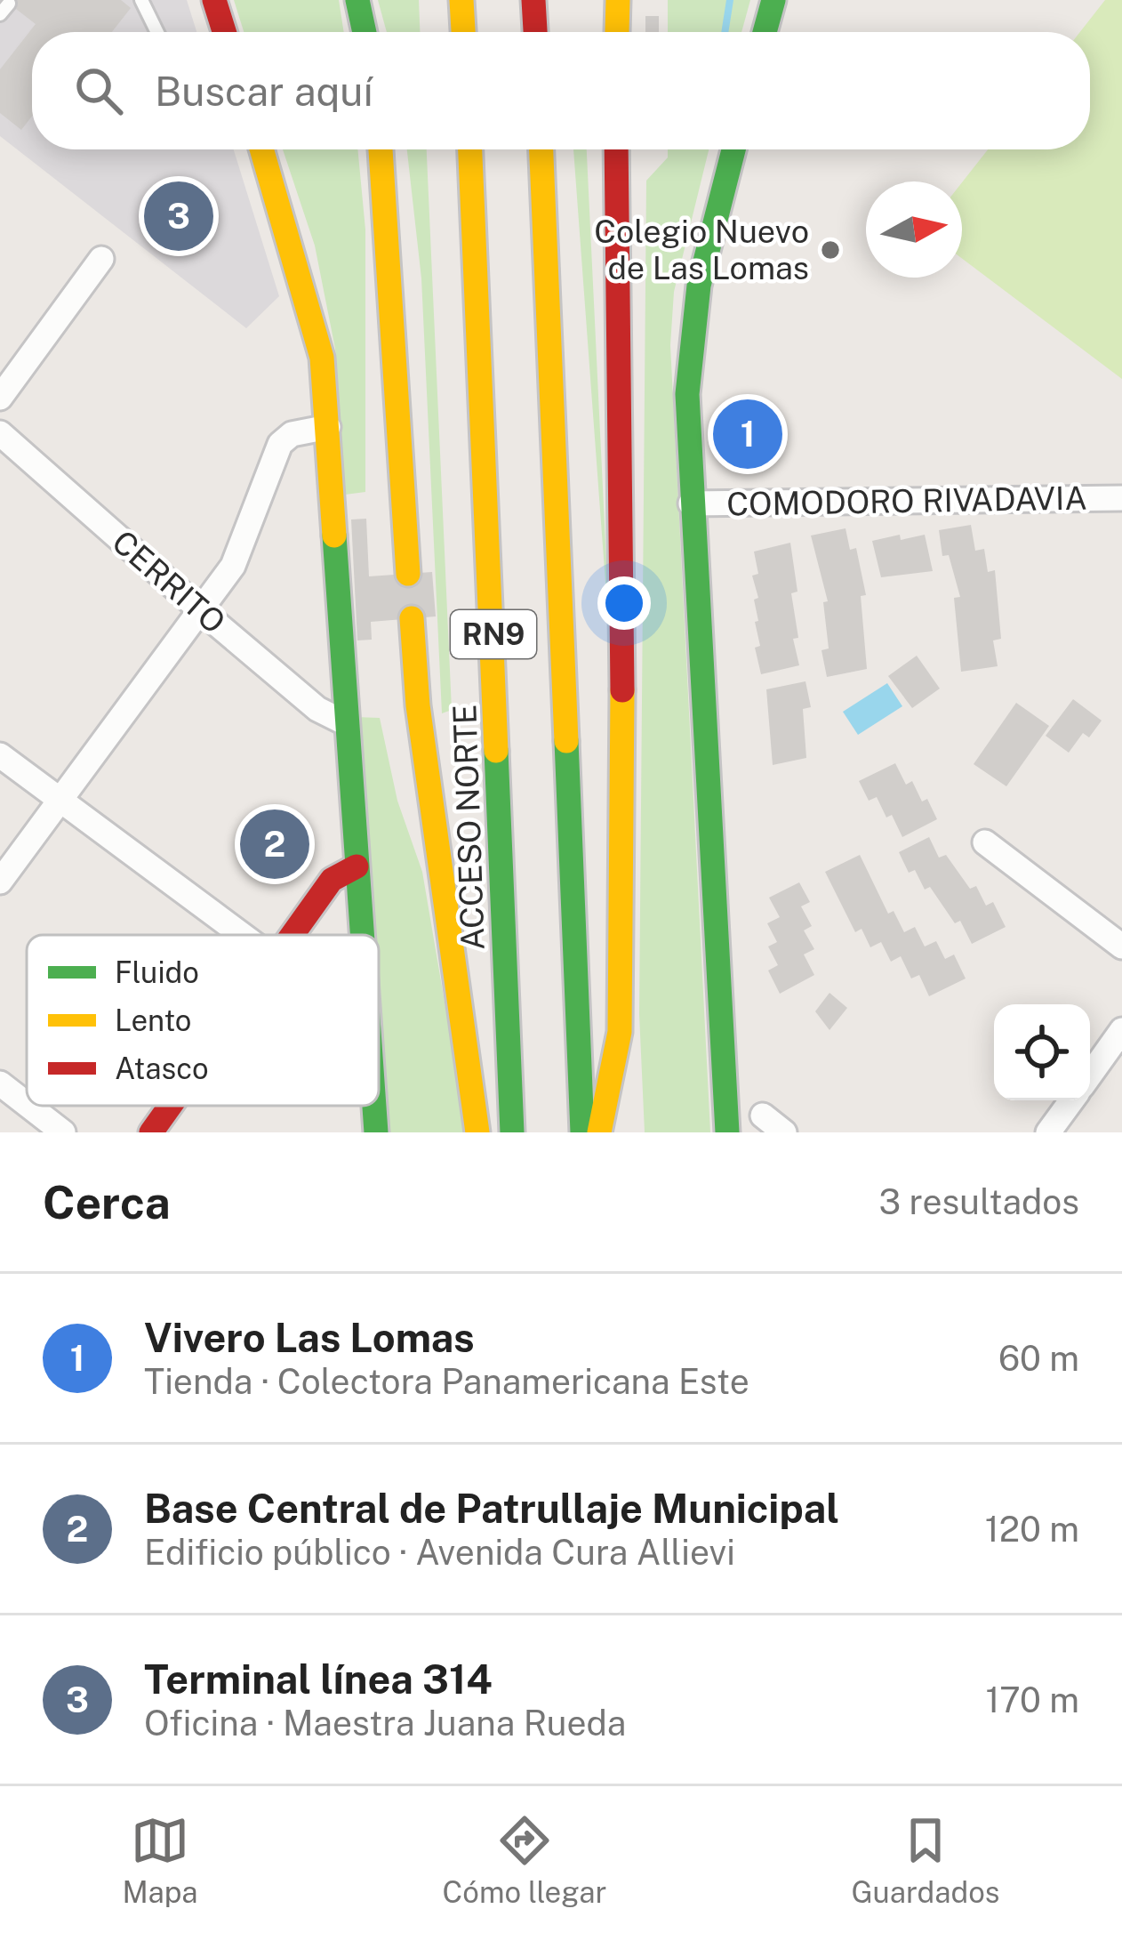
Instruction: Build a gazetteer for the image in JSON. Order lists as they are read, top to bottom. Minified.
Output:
{"streets":{"main road":["RN9","ACCESO NORTE"],"street":["COMODORO RIVADAVIA","CERRITO"]},"places":["Colegio Nuevo de Las Lomas"],"legend":["Fluido","Lento","Atasco"],"north":"right","page":{"search":"Buscar aquí","pins":["3","1","2"],"heading":["Cerca","3 resultados"],"list":[{"mark":"1","name":"Vivero Las Lomas","note":"Tienda · Colectora Panamericana Este","value":"60 m"},{"mark":"2","name":"Base Central de Patrullaje Municipal","note":"Edificio público · Avenida Cura Allievi","value":"120 m"},{"mark":"3","name":"Terminal línea 314","note":"Oficina · Maestra Juana Rueda","value":"170 m"}],"nav":["Mapa","Cómo llegar","Guardados"]}}
